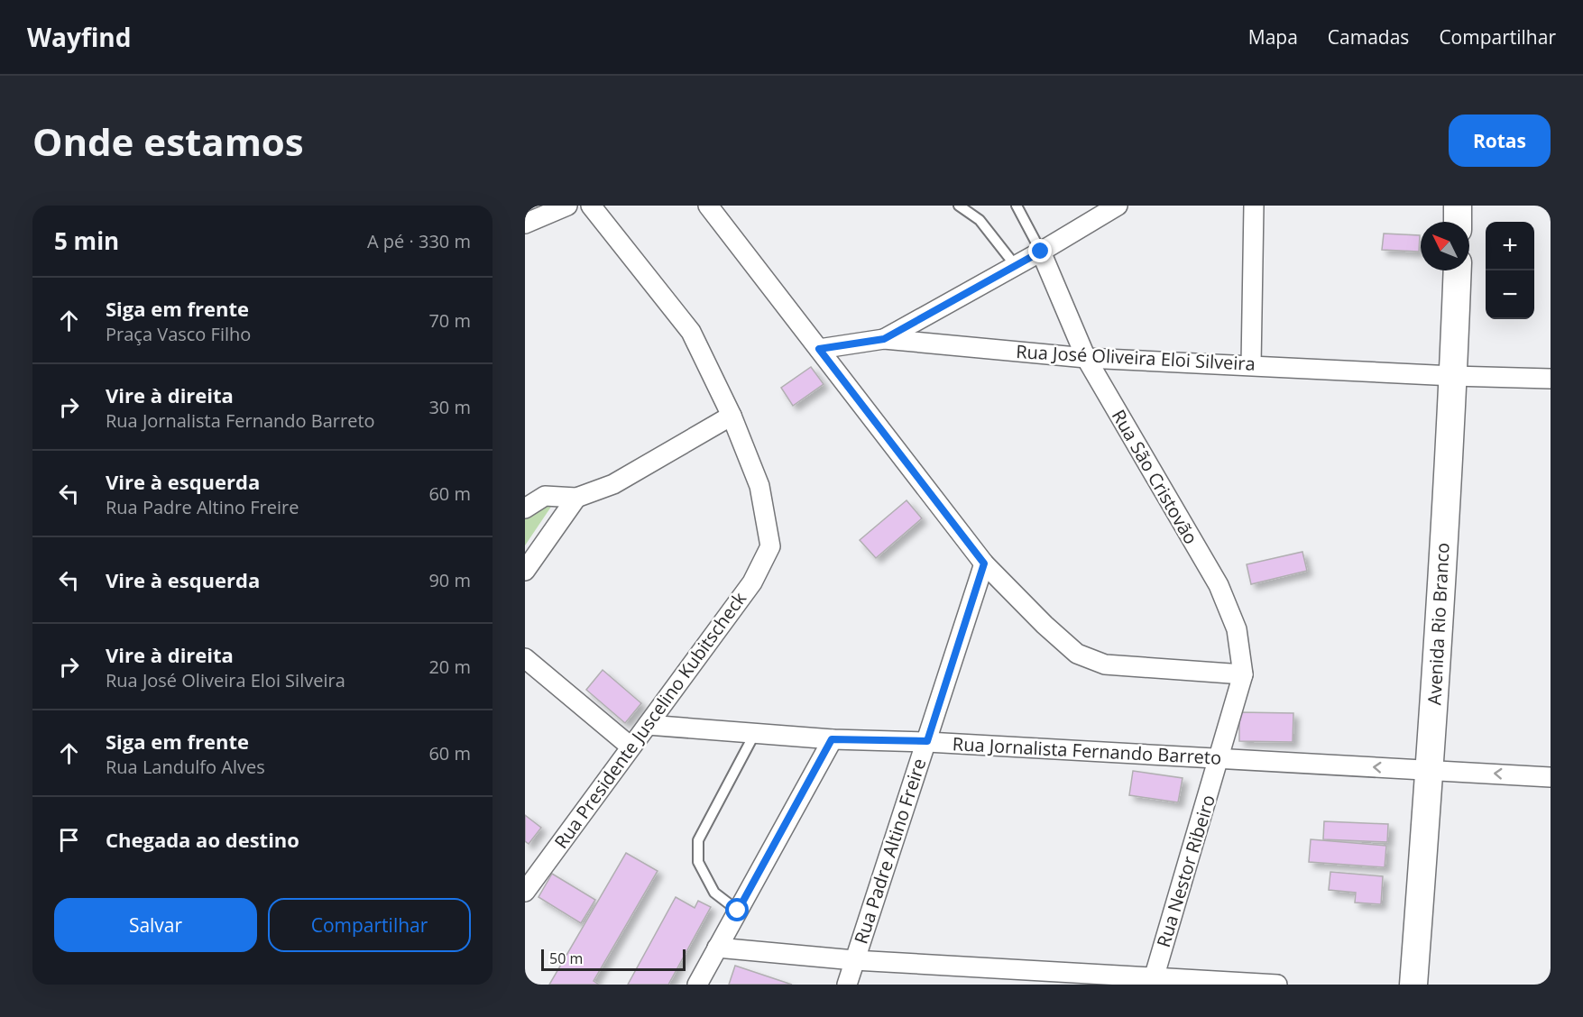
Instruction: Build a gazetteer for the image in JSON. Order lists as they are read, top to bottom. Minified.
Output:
{"streets":{"main road":["Avenida Rio Branco"],"street":["Rua José Oliveira Eloi Silveira","Rua São Cristovão","Rua Presidente Juscelino Kubitscheck","Rua Jornalista Fernando Barreto","Rua Padre Altino Freire","Rua Nestor Ribeiro"]},"crossings":[["Rua José Oliveira Eloi Silveira","Rua São Cristovão"],["Rua José Oliveira Eloi Silveira","Avenida Rio Branco"],["Rua São Cristovão","Rua Jornalista Fernando Barreto"],["Rua São Cristovão","Rua Nestor Ribeiro"],["Avenida Rio Branco","Rua Jornalista Fernando Barreto"],["Rua Presidente Juscelino Kubitscheck","Rua Jornalista Fernando Barreto"],["Rua Jornalista Fernando Barreto","Rua Padre Altino Freire"],["Rua Jornalista Fernando Barreto","Rua Nestor Ribeiro"]],"one_way":["Rua Jornalista Fernando Barreto"],"scale_bar":"50 m","north":"top left","page":{"header":"Wayfind","nav":["Mapa","Camadas","Compartilhar"],"buttons":["Rotas",["Salvar","Compartilhar"]],"title":"Onde estamos","heading":["5 min","A pé · 330 m"],"map_buttons":["+","−"],"list":[["Siga em frente","Praça Vasco Filho","70 m"],["Vire à direita","Rua Jornalista Fernando Barreto","30 m"],["Vire à esquerda","Rua Padre Altino Freire","60 m"],["Vire à esquerda","90 m"],["Vire à direita","Rua José Oliveira Eloi Silveira","20 m"],["Siga em frente","Rua Landulfo Alves","60 m"],"Chegada ao destino"],"scale":"50 m"}}
